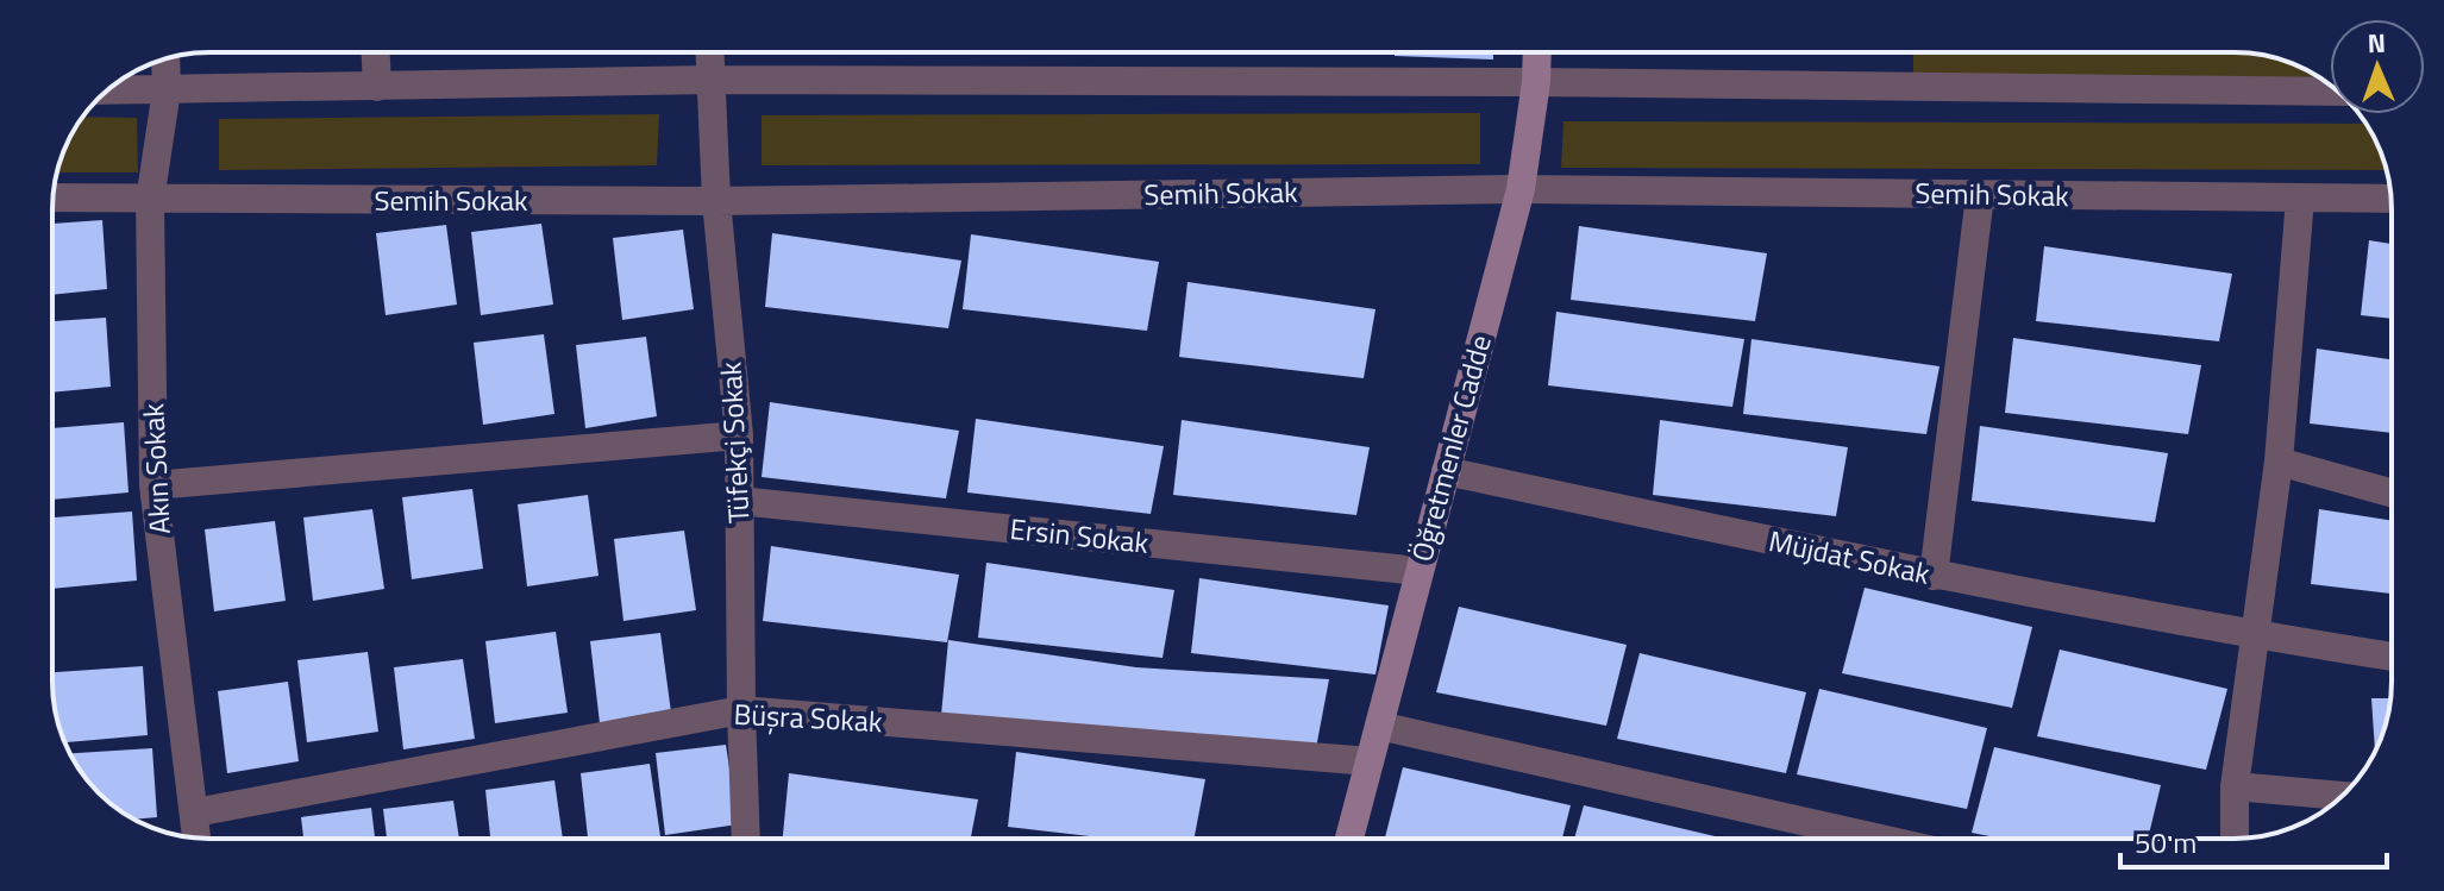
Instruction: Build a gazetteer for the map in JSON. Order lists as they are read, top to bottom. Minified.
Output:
{"streets":{"street":["Semih Sokak","Tüfekçi Sokak","Öğretmenler Cadde","Akın Sokak","Ersin Sokak","Müjdat Sokak","Büşra Sokak"]},"crossings":[["Semih Sokak","Tüfekçi Sokak"],["Semih Sokak","Öğretmenler Cadde"],["Semih Sokak","Akın Sokak"],["Tüfekçi Sokak","Ersin Sokak"],["Tüfekçi Sokak","Büşra Sokak"],["Öğretmenler Cadde","Ersin Sokak"],["Öğretmenler Cadde","Müjdat Sokak"],["Öğretmenler Cadde","Büşra Sokak"],["Akın Sokak","Büşra Sokak"]],"scale_bar":"50 m","north":"top"}
